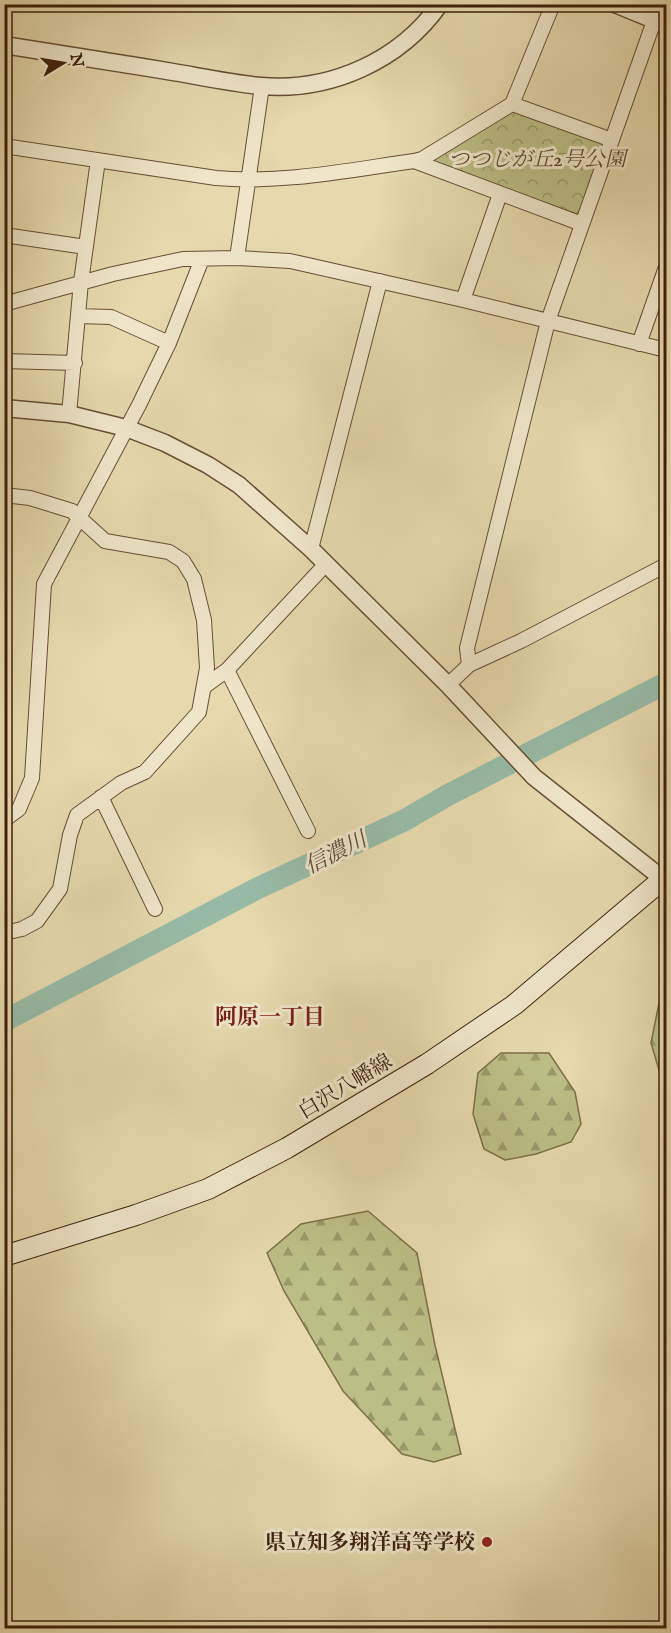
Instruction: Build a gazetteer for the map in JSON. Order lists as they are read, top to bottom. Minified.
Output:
{"streets":{"main road":["白沢八幡線"]},"districts":["阿原一丁目"],"water":["信濃川"],"parks":["つつじが丘2号公園"],"places":["県立知多翔洋高等学校"],"north":"right"}
